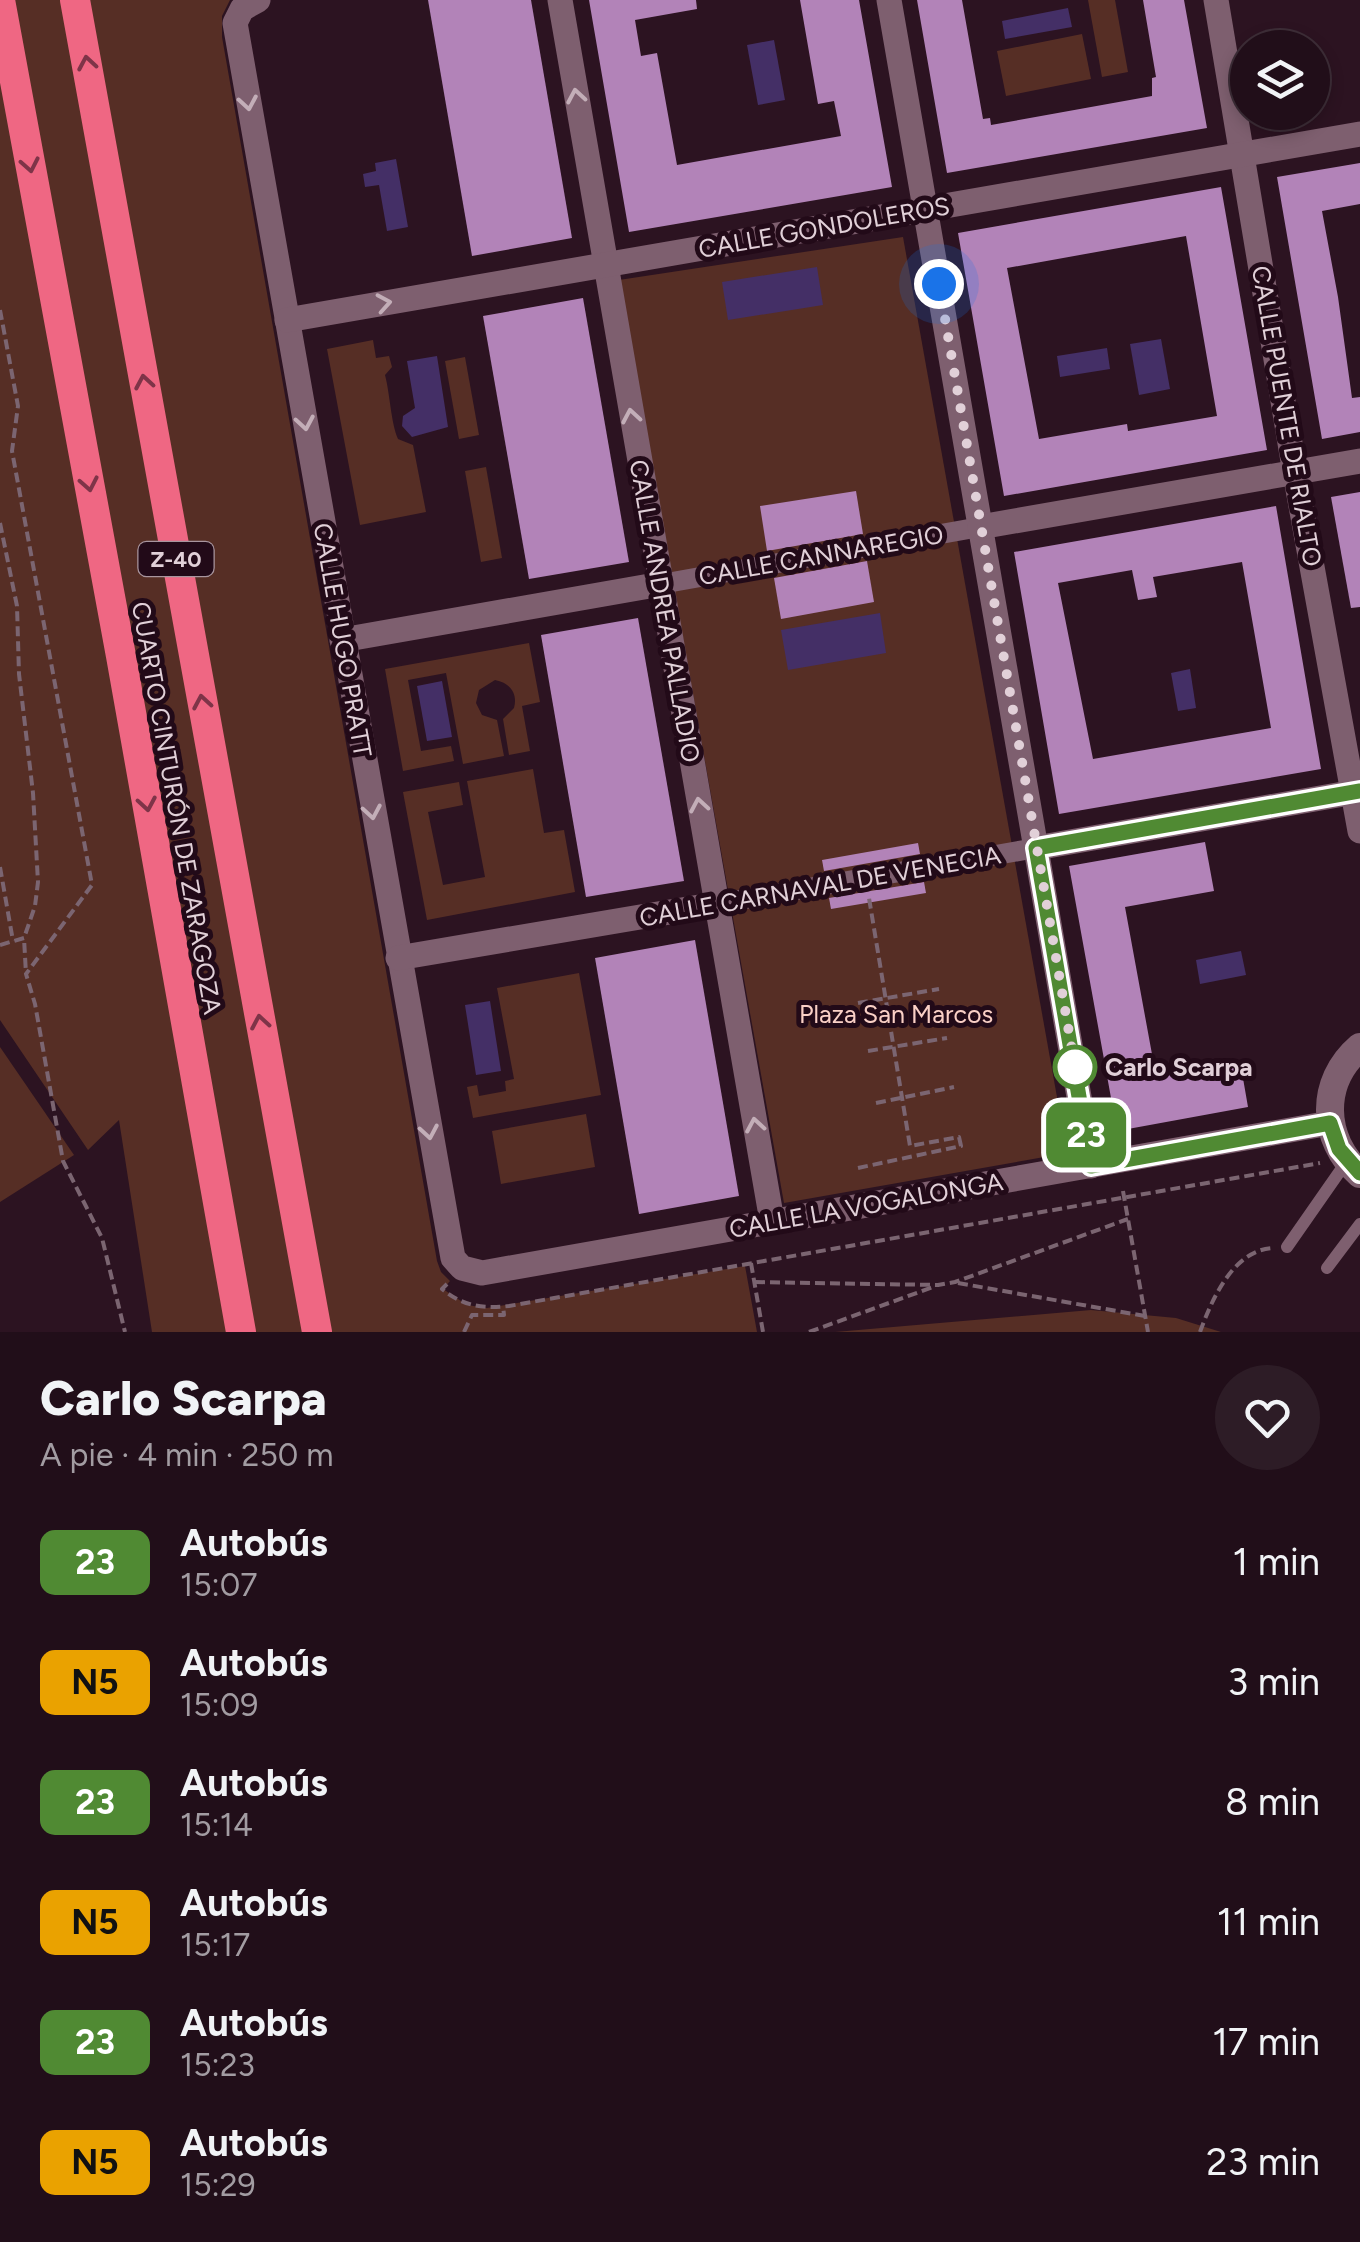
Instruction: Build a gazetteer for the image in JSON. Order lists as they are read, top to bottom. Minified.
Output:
{"streets":{"highway":["Z-40","CUARTO CINTURÓN DE ZARAGOZA"],"street":["CALLE GONDOLEROS","CALLE PUENTE DE RIALTO","CALLE CANNAREGIO","CALLE ANDREA PALLADIO","CALLE HUGO PRATT","CALLE CARNAVAL DE VENECIA","CALLE LA VOGALONGA"]},"crossings":[["CALLE GONDOLEROS","CALLE PUENTE DE RIALTO"],["CALLE GONDOLEROS","CALLE ANDREA PALLADIO"],["CALLE GONDOLEROS","CALLE HUGO PRATT"],["CALLE PUENTE DE RIALTO","CALLE CANNAREGIO"],["CALLE PUENTE DE RIALTO","CALLE CARNAVAL DE VENECIA"],["CALLE CANNAREGIO","CALLE ANDREA PALLADIO"],["CALLE CANNAREGIO","CALLE HUGO PRATT"],["CALLE ANDREA PALLADIO","CALLE CARNAVAL DE VENECIA"],["CALLE ANDREA PALLADIO","CALLE LA VOGALONGA"],["CALLE HUGO PRATT","CALLE CARNAVAL DE VENECIA"],["CALLE HUGO PRATT","CALLE LA VOGALONGA"]],"one_way":["CALLE ANDREA PALLADIO","CALLE HUGO PRATT"],"parks":["Plaza San Marcos"],"places":["Carlo Scarpa"],"lines":["bus line 23"],"page":{"on_map":"23","heading":["Carlo Scarpa","A pie · 4 min · 250 m"],"list":[{"mark":"23","name":"Autobús","note":"15:07","value":"1 min"},{"mark":"N5","name":"Autobús","note":"15:09","value":"3 min"},{"mark":"23","name":"Autobús","note":"15:14","value":"8 min"},{"mark":"N5","name":"Autobús","note":"15:17","value":"11 min"},{"mark":"23","name":"Autobús","note":"15:23","value":"17 min"},{"mark":"N5","name":"Autobús","note":"15:29","value":"23 min"}]}}
